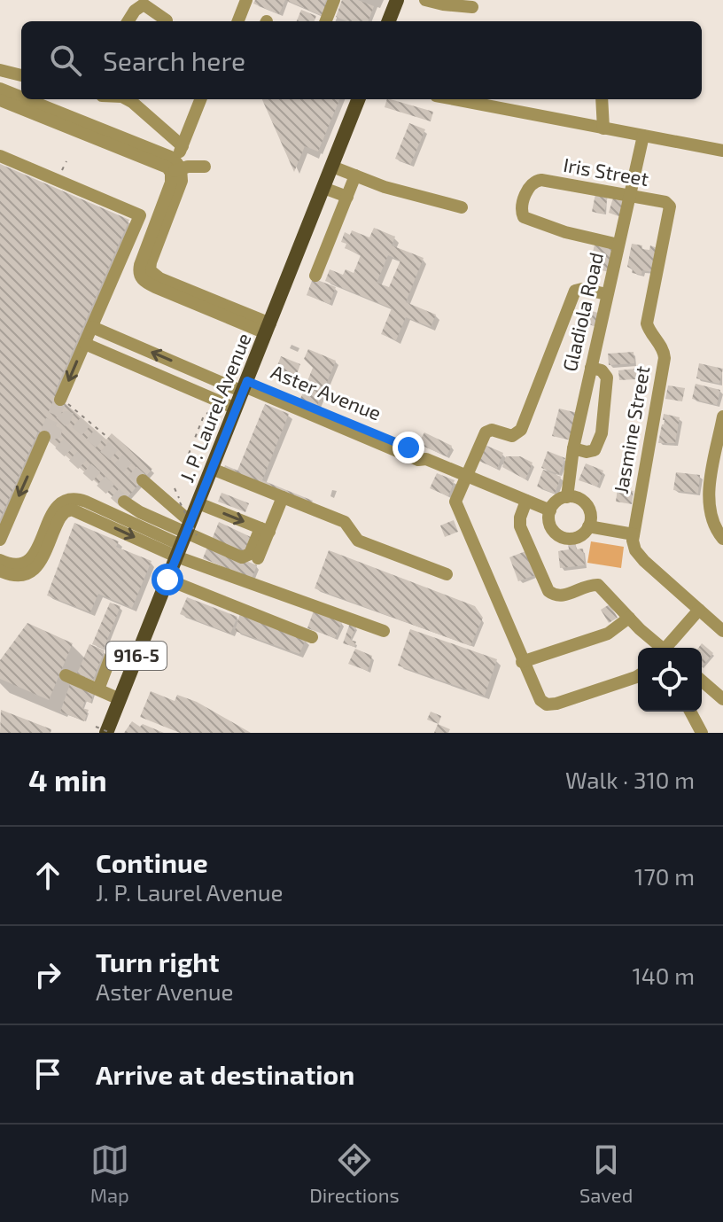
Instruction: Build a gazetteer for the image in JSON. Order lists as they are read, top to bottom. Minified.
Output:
{"streets":{"main road":["J. P. Laurel Avenue","916-5"],"street":["Iris Street","Gladiola Road","Aster Avenue","Jasmine Street"]},"crossings":[["Iris Street","Gladiola Road"],["Iris Street","Jasmine Street"],["Gladiola Road","Aster Avenue"],["Aster Avenue","J. P. Laurel Avenue"]],"page":{"search":"Search here","heading":["4 min","Walk · 310 m"],"list":[["Continue","J. P. Laurel Avenue","170 m"],["Turn right","Aster Avenue","140 m"],"Arrive at destination"],"nav":["Map","Directions","Saved"]}}
